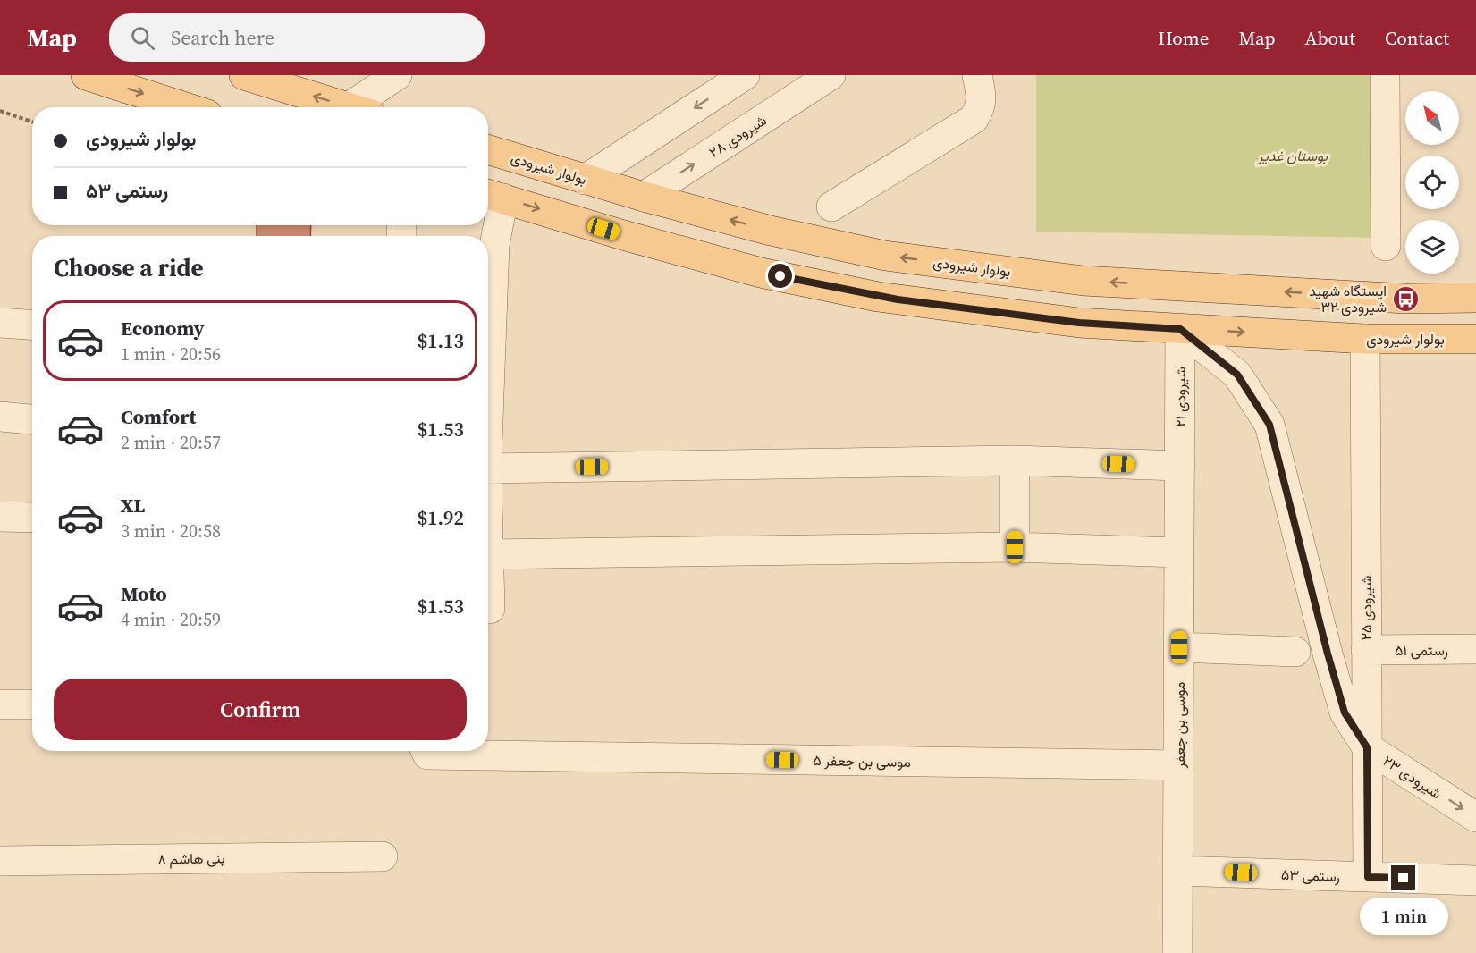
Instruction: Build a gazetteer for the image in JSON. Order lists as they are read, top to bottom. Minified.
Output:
{"streets":{"main road":["بولوار شیرودی"],"street":["شیرودی ۲۸","شیرودی ۲۱","شیرودی ۲۵","رستمی ۵۱","موسی بن جعفر","موسی بن جعفر ۵","شیرودی ۲۳","بنی هاشم ۸","رستمی ۵۳"]},"crossings":[["شیرودی ۲۸","بولوار شیرودی"],["بولوار شیرودی","شیرودی ۲۱"],["بولوار شیرودی","شیرودی ۲۵"],["بولوار شیرودی","شیرودی ۲۳"],["شیرودی ۲۱","موسی بن جعفر"],["شیرودی ۲۱","شیرودی ۲۳"],["شیرودی ۲۵","رستمی ۵۱"],["شیرودی ۲۵","شیرودی ۲۳"],["شیرودی ۲۵","رستمی ۵۳"],["موسی بن جعفر","موسی بن جعفر ۵"],["موسی بن جعفر","رستمی ۵۳"]],"parks":["بوستان غدیر"],"places":{"bus stop":["ایستگاه شهید شیرودی ۳۲"]},"north":"top left","page":{"header":"Map","search":"Search here","nav":["Home","Map","About","Contact"],"banner":["بولوار شیرودی","رستمی ۵۳"],"heading":"Choose a ride","list":[{"name":"Economy","note":"1 min · 20:56","value":"$1.13"},{"name":"Comfort","note":"2 min · 20:57","value":"$1.53"},{"name":"XL","note":"3 min · 20:58","value":"$1.92"},{"name":"Moto","note":"4 min · 20:59","value":"$1.53"}],"buttons":"Confirm","bubble":"1 min"}}
